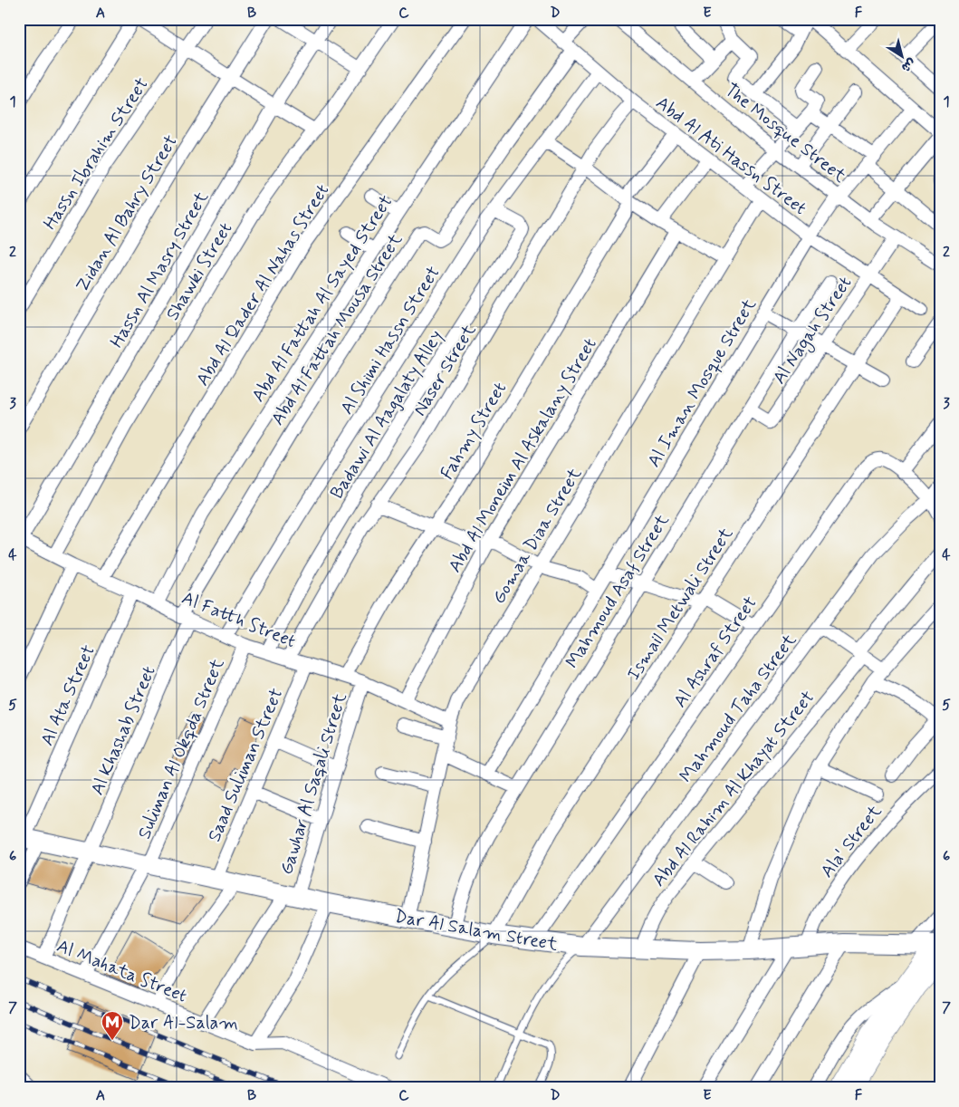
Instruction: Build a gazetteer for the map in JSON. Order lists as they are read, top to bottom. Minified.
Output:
{"streets":{"main road":["Dar Al Salam Street"],"street":["The Mosque Street","Hassn Ibrahim Street","Abd Al Ati Hassn Street","Zidan Al Bahry Street","Hassn Al Masry Street","Shawki Street","Abd Al Qader Al Nahas Street","Abd Al Fattah Al Sayed Street","Abd Al Fattah Mousa Street","Al Nagah Street","Al Shimi Hassn Street","Naser Street","Al Iman Mosque Street","Badawi Al Aagalaty Alley","Fahmy Street","Abd Al Moneim Al Askalany Street","Gomaa Diaa Street","Mahmoud Asaf Street","Ismail Metwali Street","Al Fatth Street","Al Ashraf Street","Al Ata Street","Mahmoud Taha Street","Al Khashab Street","Suliman Al Okqda Street","Saad Suliman Street","Gawhar Al Saqali Street","Abd Al Rahim Al Khayat Street","Ala' Street","Al Mahata Street"]},"crossings":[["The Mosque Street","Al Nagah Street"],["The Mosque Street","Al Iman Mosque Street"],["Abd Al Ati Hassn Street","Abd Al Fattah Mousa Street"],["Abd Al Ati Hassn Street","Al Nagah Street"],["Abd Al Ati Hassn Street","Al Shimi Hassn Street"],["Abd Al Ati Hassn Street","Naser Street"],["Abd Al Ati Hassn Street","Al Iman Mosque Street"],["Abd Al Ati Hassn Street","Fahmy Street"],["Abd Al Ati Hassn Street","Gomaa Diaa Street"],["Abd Al Ati Hassn Street","Ismail Metwali Street"],["Hassn Al Masry Street","Al Fatth Street"],["Shawki Street","Al Fatth Street"],["Abd Al Qader Al Nahas Street","Al Fatth Street"],["Abd Al Fattah Al Sayed Street","Al Fatth Street"],["Abd Al Fattah Mousa Street","Al Fatth Street"],["Abd Al Fattah Mousa Street","Al Khashab Street"],["Al Nagah Street","Mahmoud Asaf Street"],["Al Shimi Hassn Street","Badawi Al Aagalaty Alley"],["Al Shimi Hassn Street","Al Fatth Street"],["Naser Street","Al Fatth Street"],["Badawi Al Aagalaty Alley","Al Fatth Street"],["Fahmy Street","Al Fatth Street"],["Abd Al Moneim Al Askalany Street","Al Fatth Street"],["Gomaa Diaa Street","Al Fatth Street"],["Gomaa Diaa Street","Dar Al Salam Street"],["Mahmoud Asaf Street","Dar Al Salam Street"],["Ismail Metwali Street","Dar Al Salam Street"],["Al Fatth Street","Al Ata Street"],["Al Fatth Street","Al Khashab Street"],["Al Fatth Street","Suliman Al Okqda Street"],["Al Fatth Street","Saad Suliman Street"],["Al Fatth Street","Gawhar Al Saqali Street"],["Al Ashraf Street","Mahmoud Taha Street"],["Al Ashraf Street","Dar Al Salam Street"],["Al Ata Street","Dar Al Salam Street"],["Mahmoud Taha Street","Dar Al Salam Street"],["Al Khashab Street","Dar Al Salam Street"],["Al Khashab Street","Al Mahata Street"],["Suliman Al Okqda Street","Dar Al Salam Street"],["Suliman Al Okqda Street","Al Mahata Street"],["Saad Suliman Street","Dar Al Salam Street"],["Gawhar Al Saqali Street","Dar Al Salam Street"],["Gawhar Al Saqali Street","Al Mahata Street"],["Abd Al Rahim Al Khayat Street","Dar Al Salam Street"],["Ala' Street","Dar Al Salam Street"]],"places":{"metro station":["Dar Al-Salam"]},"north":"bottom right","grid":{"columns":["A","B","C","D","E","F"],"rows":["1","2","3","4","5","6","7"]}}
